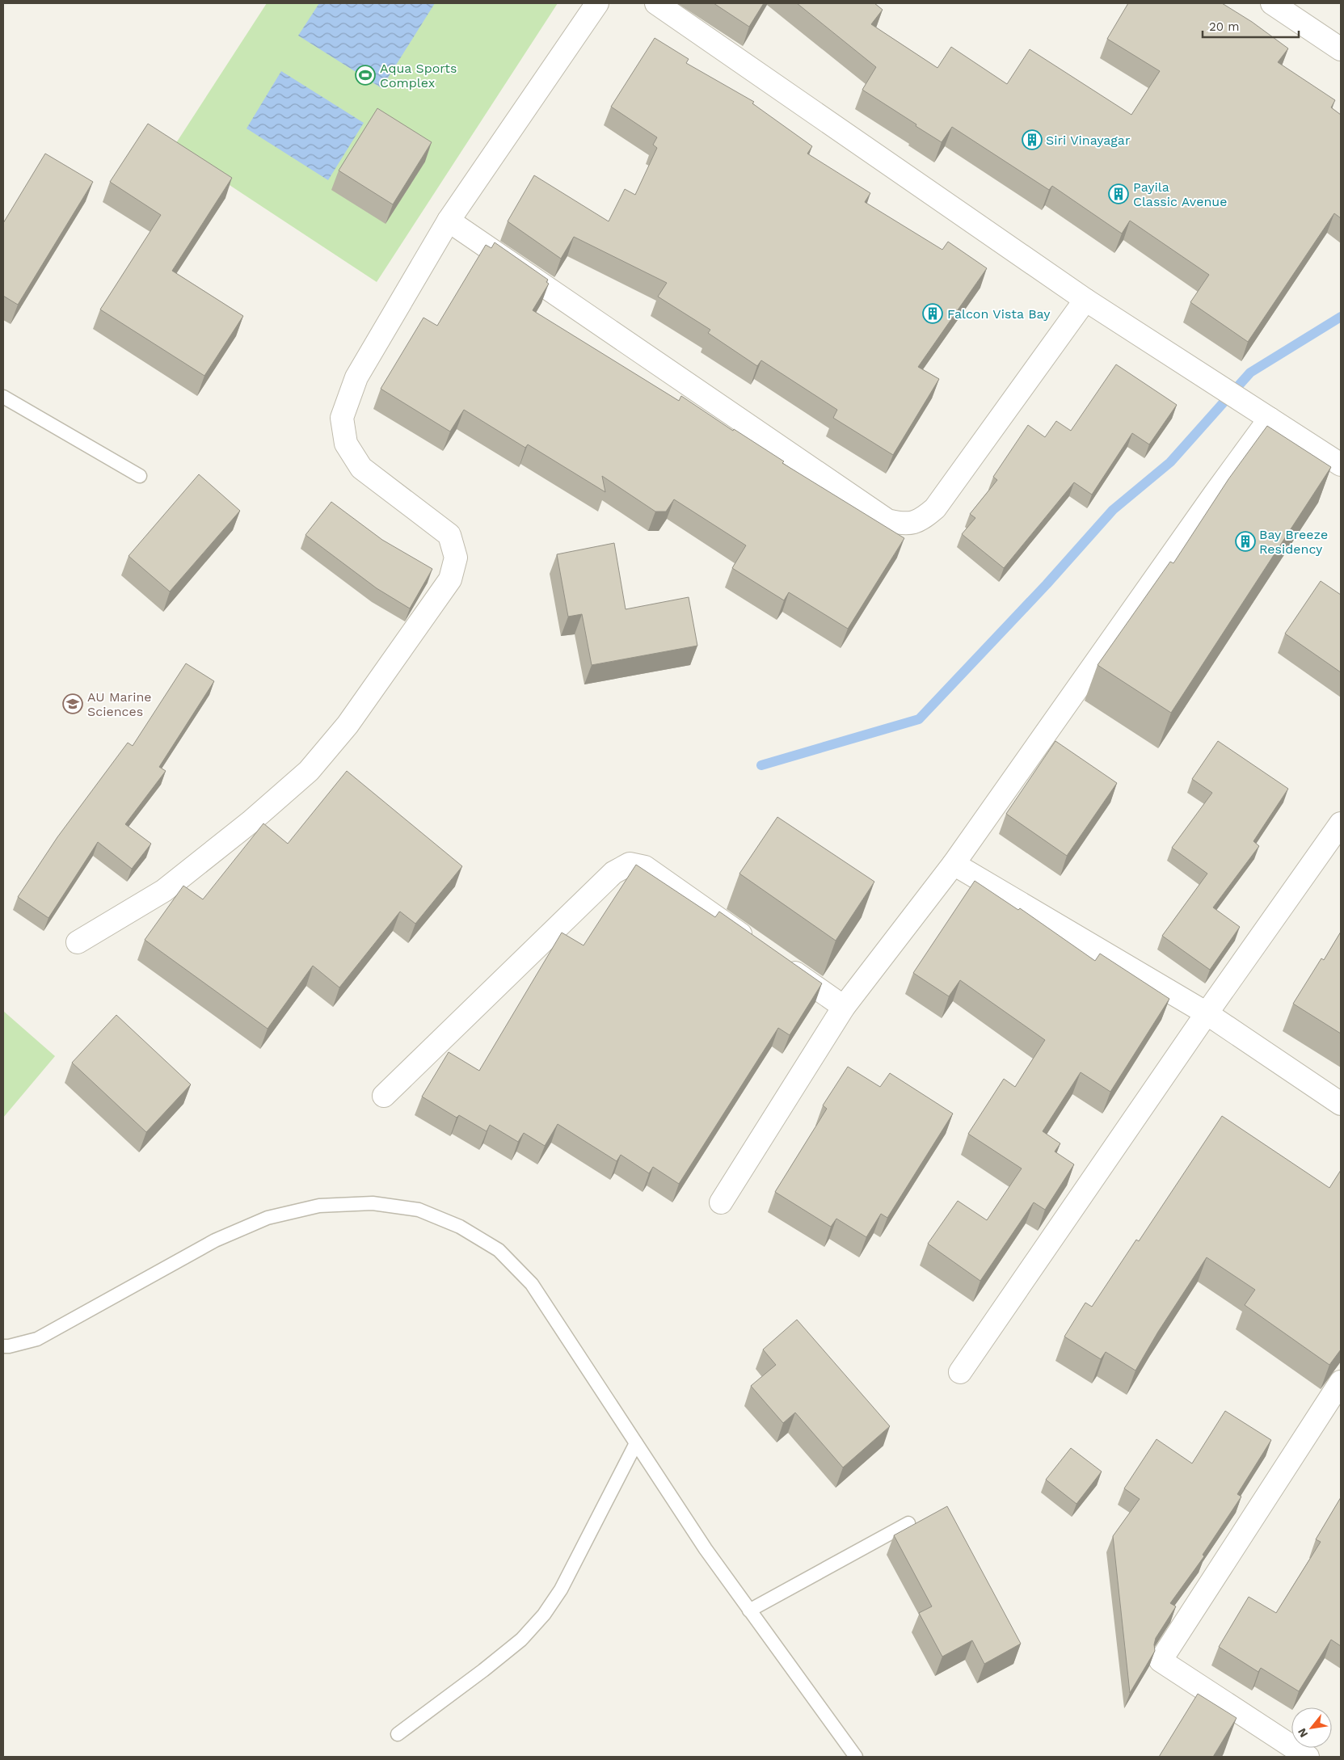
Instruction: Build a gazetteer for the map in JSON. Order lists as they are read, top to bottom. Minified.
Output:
{"places":{"sports":["Aqua Sports Complex"],"building":["Siri Vinayagar","Payila Classic Avenue","Falcon Vista Bay","Bay Breeze Residency"],"school or university":["AU Marine Sciences"]},"scale_bar":"20 m","north":"bottom left"}
